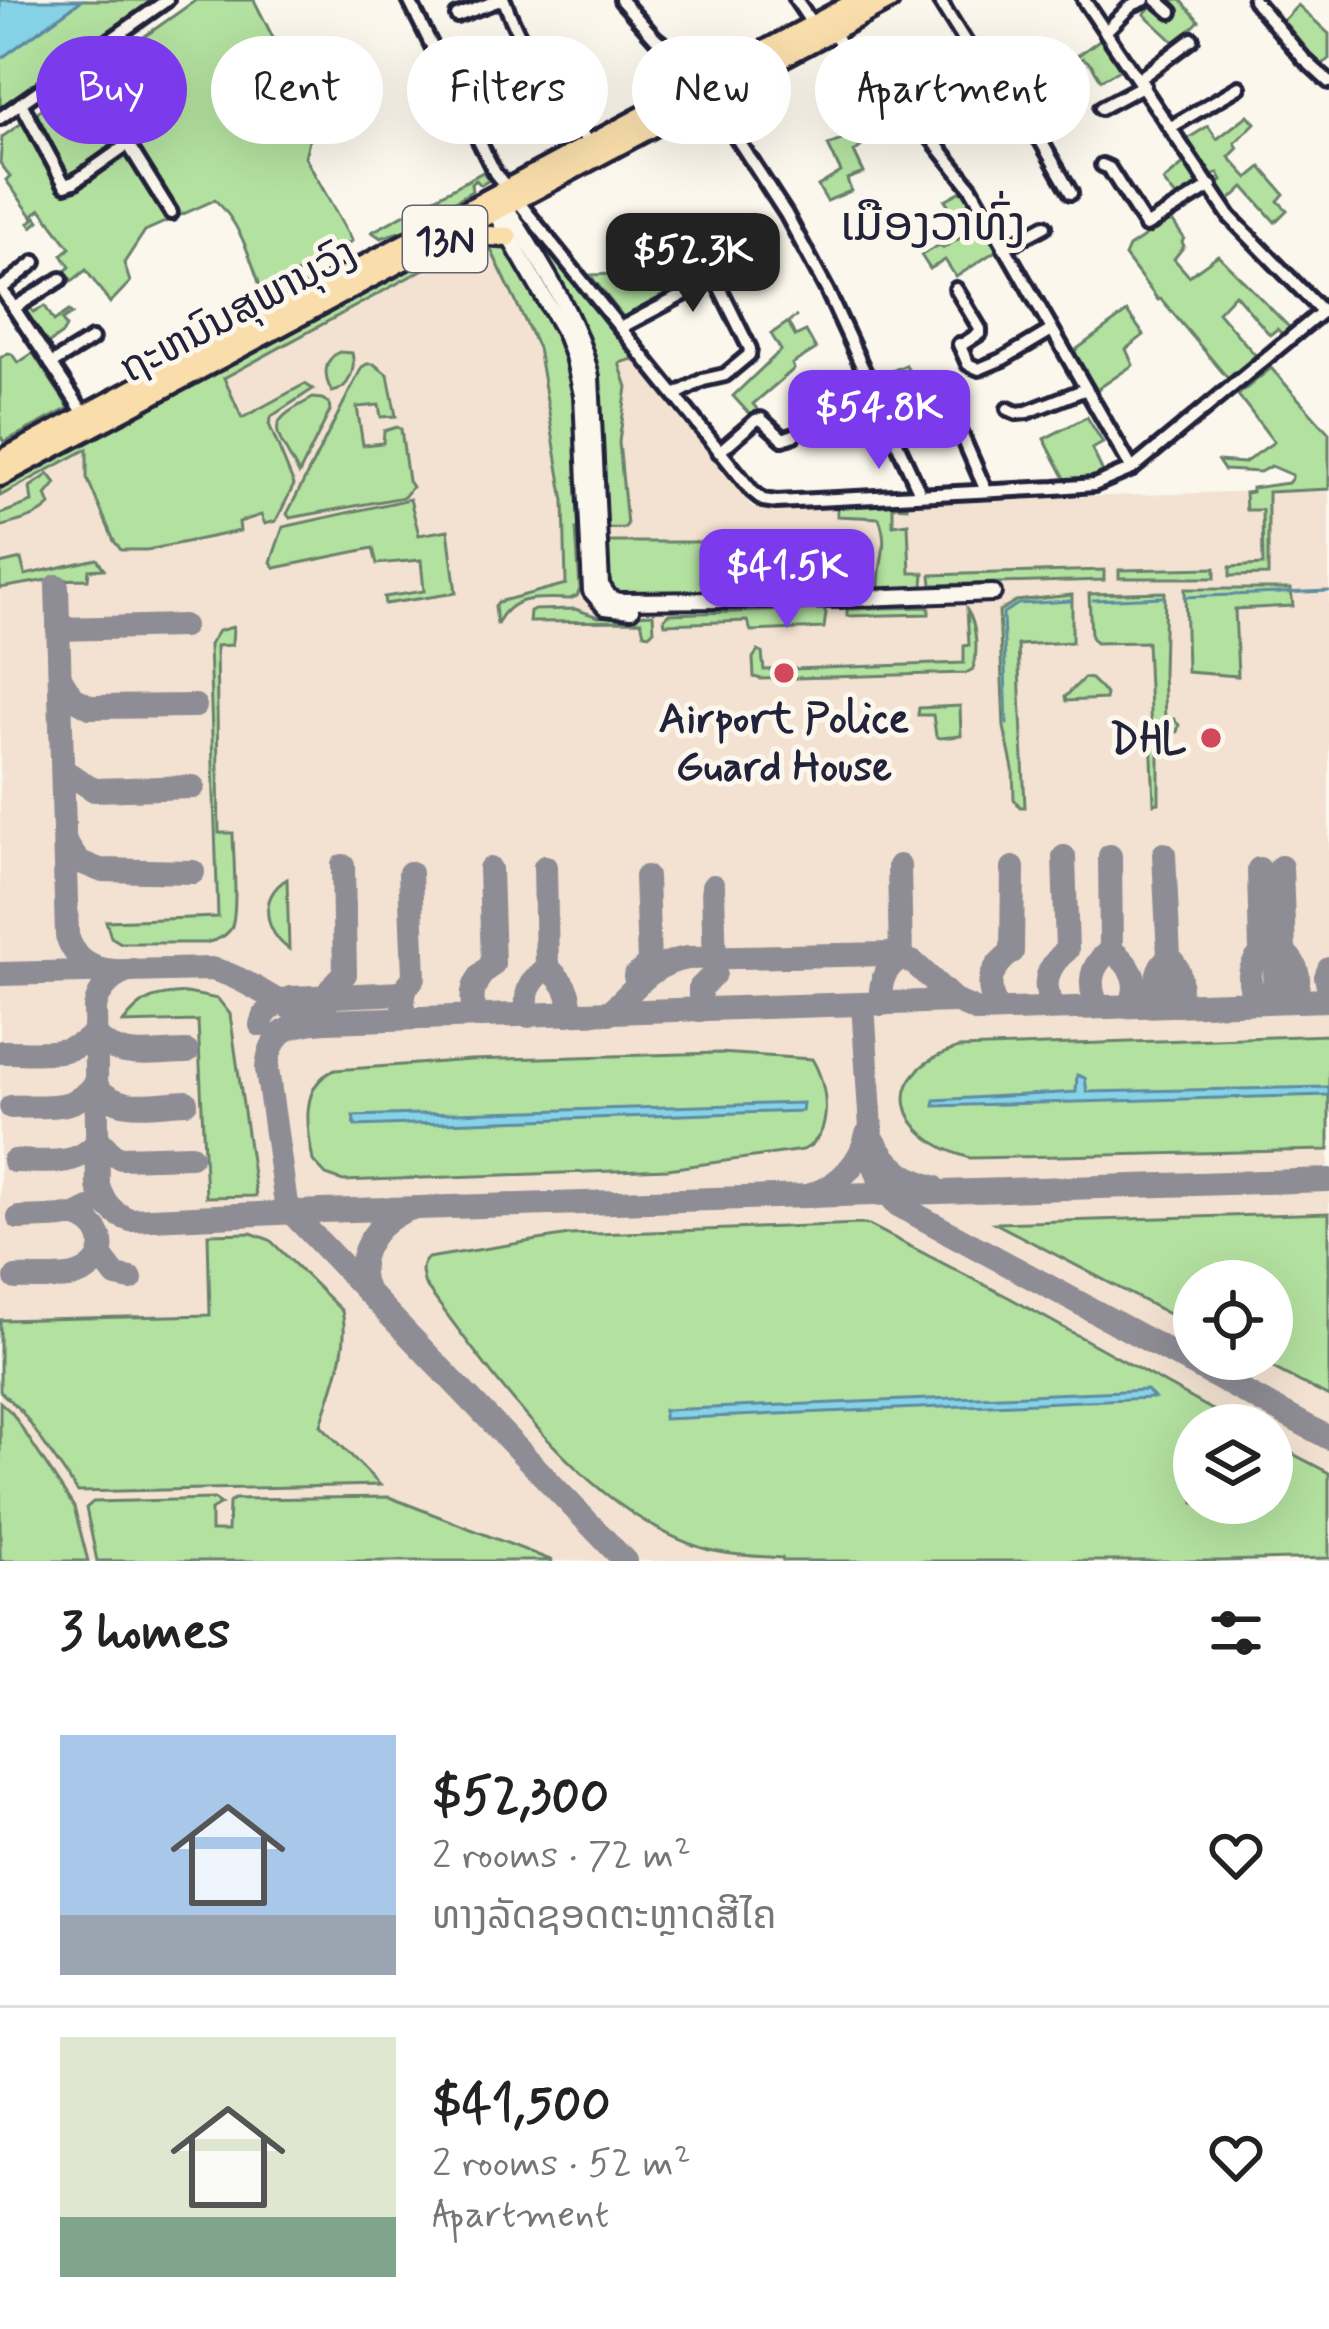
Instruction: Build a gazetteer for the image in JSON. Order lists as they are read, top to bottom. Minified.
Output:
{"streets":{"highway":["13N","ຖະຫນົນສຸພານຸວົງ"]},"districts":["ເມືອງວາທົ່ງ"],"places":["Airport Police Guard House","DHL"],"page":{"chip":["Buy","Rent","Filters","New","Apartment"],"price":["$52.3K","$54.8K","$41.5K"],"heading":"3 homes","list":[{"name":"$52,300","note":"2 rooms · 72 m² · ທາງລັດຊອດຕະຫຼາດສີໄຄ"},{"name":"$41,500","note":"2 rooms · 52 m² · Apartment"}]}}
